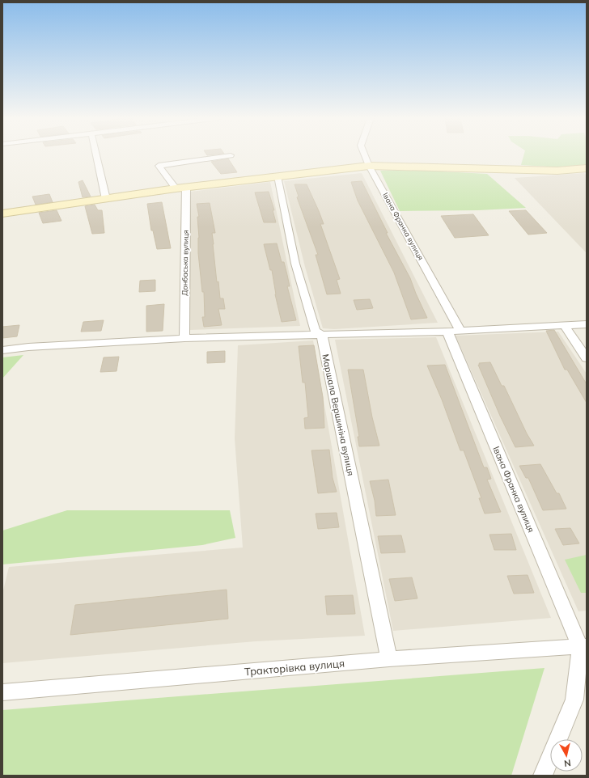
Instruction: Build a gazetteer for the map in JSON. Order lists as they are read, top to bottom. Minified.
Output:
{"streets":{"street":["Івана Франка вулиця","Донбаська вулиця","Маршала Вершиніна вулиця","Тракторівка вулиця"]},"crossings":[["Івана Франка вулиця","Тракторівка вулиця"],["Маршала Вершиніна вулиця","Тракторівка вулиця"]],"north":"bottom"}
